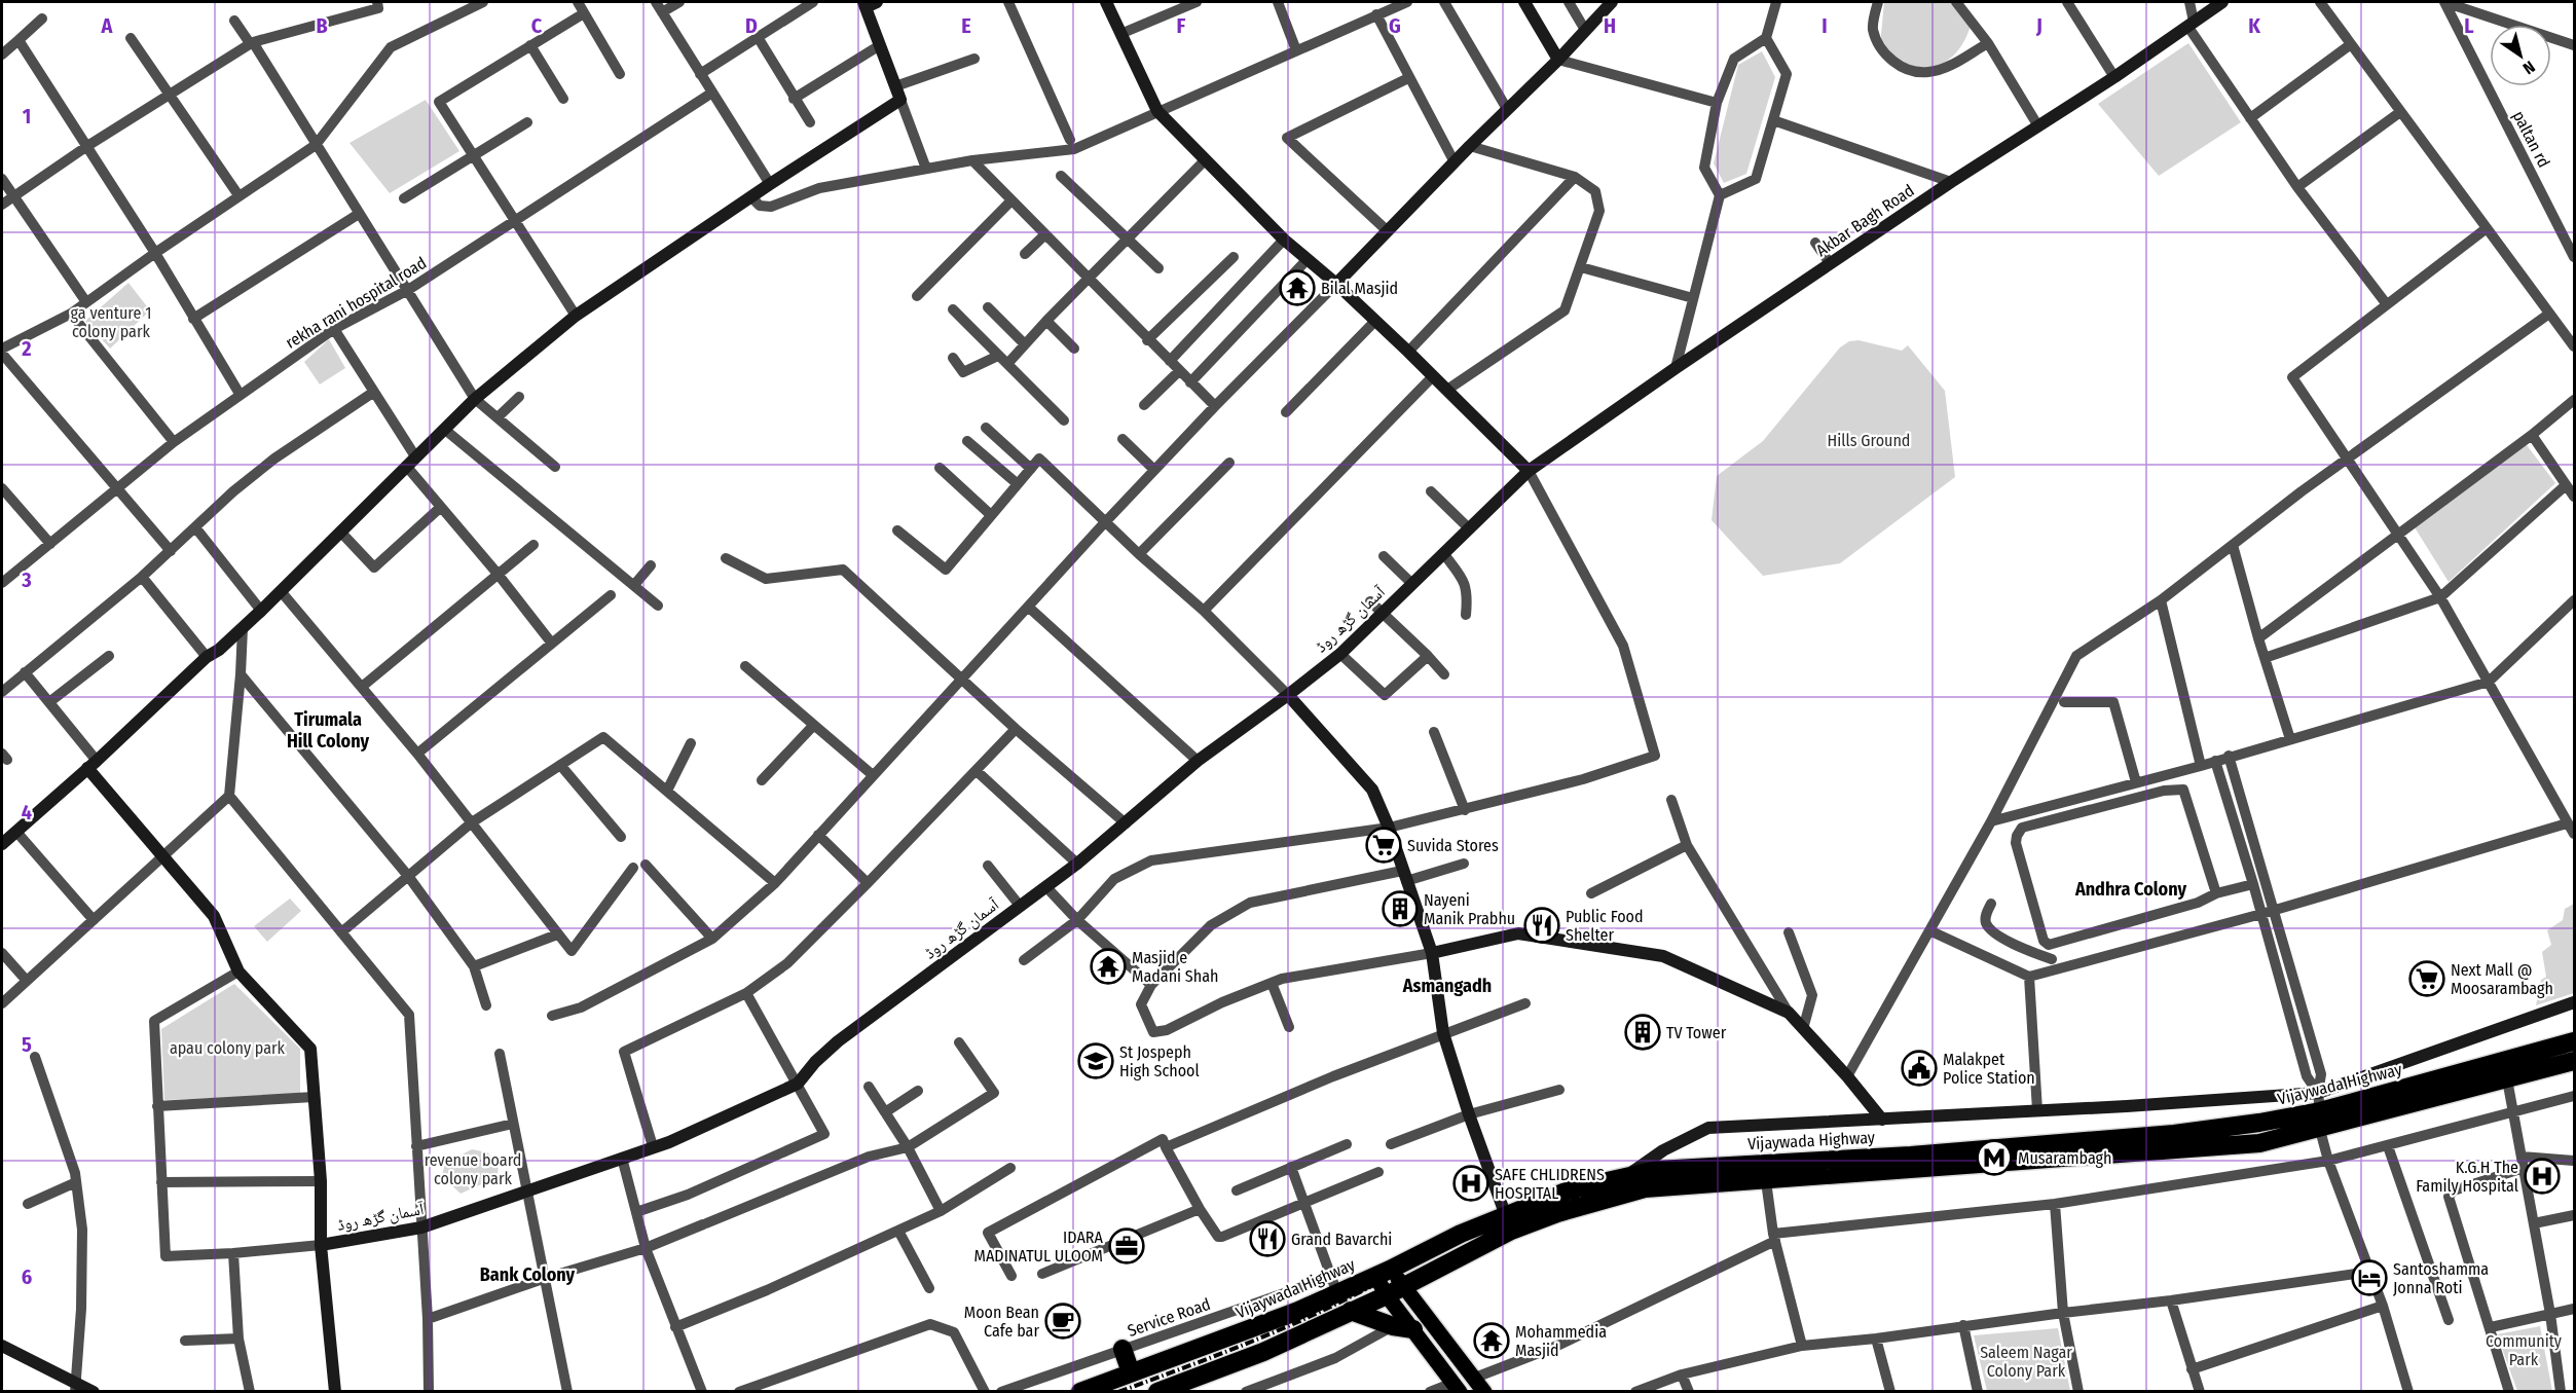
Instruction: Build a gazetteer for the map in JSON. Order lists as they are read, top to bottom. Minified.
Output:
{"streets":{"highway":["Vijaywada Highway"],"street":["paltan rd","Akbar Bagh Road","rekha rani hospital road","آسمان گڑھ روڈ","Service Road"]},"crossings":[["Akbar Bagh Road","آسمان گڑھ روڈ"],["Vijaywada Highway","Service Road"]],"districts":["Tirumala Hill Colony","Andhra Colony","Asmangadh","Bank Colony"],"parks":["ga venture 1 colony park","Hills Ground","apau colony park","revenue board colony park","Community Park","Saleem Nagar Colony Park"],"places":{"temple":["Bilal Masjid","Masjid e Madani Shah","Mohammedia Masjid"],"supermarket":["Suvida Stores","Next Mall @ Moosarambagh"],"building":["Nayeni Manik Prabhu","TV Tower"],"restaurant":["Public Food Shelter","Grand Bavarchi"],"school or university":["St Jospeph High School"],"public building":["Malakpet Police Station"],"metro station":["Musarambagh"],"hospital":["K.G.H The Family Hospital","SAFE CHLIDRENS HOSPITAL"],"office":["IDARA MADINATUL ULOOM"],"hotel":["Santoshamma Jonna Roti"],"cafe":["Moon Bean Cafe bar"]},"north":"bottom right","grid":{"columns":["A","B","C","D","E","F","G","H","I","J","K","L"],"rows":["1","2","3","4","5","6"]}}
